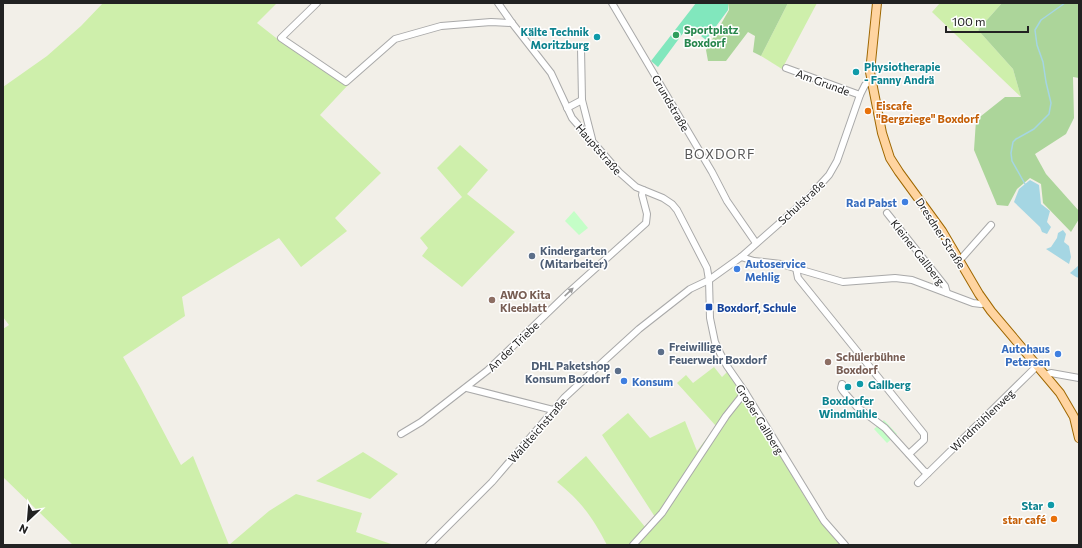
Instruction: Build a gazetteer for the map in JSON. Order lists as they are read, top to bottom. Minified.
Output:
{"streets":{"main road":["Dresdner Straße"],"street":["Am Grunde","Grundstraße","Hauptstraße","Schulstraße","Kleiner Gallberg","An der Triebe","Großer Gallberg","Windmühlenweg","Waldteichstraße"]},"crossings":[["Am Grunde","Schulstraße"],["Grundstraße","Schulstraße"],["Hauptstraße","Schulstraße"],["Hauptstraße","An der Triebe"],["Hauptstraße","Großer Gallberg"],["Hauptstraße","Waldteichstraße"],["Schulstraße","Dresdner Straße"],["Schulstraße","Kleiner Gallberg"],["Schulstraße","Großer Gallberg"],["Schulstraße","Waldteichstraße"],["Dresdner Straße","Kleiner Gallberg"],["Dresdner Straße","Windmühlenweg"],["Großer Gallberg","Waldteichstraße"]],"one_way":["An der Triebe"],"districts":["BOXDORF"],"places":{"other":["Sportplatz Boxdorf","Kälte Technik Moritzburg","Physiotherapie - Fanny Andrä","Eiscafe \"Bergziege\" Boxdorf","Rad Pabst","Kindergarten (Mitarbeiter)","Autoservice Mehlig","AWO Kita Kleeblatt","Freiwillige Feuerwehr Boxdorf","Autohaus Petersen","Schülerbühne Boxdorf","DHL Paketshop Konsum Boxdorf","Konsum","Gallberg","Boxdorfer Windmühle","Star","star café"],"transit":["Boxdorf, Schule"]},"scale_bar":"100 m","north":"bottom left"}
